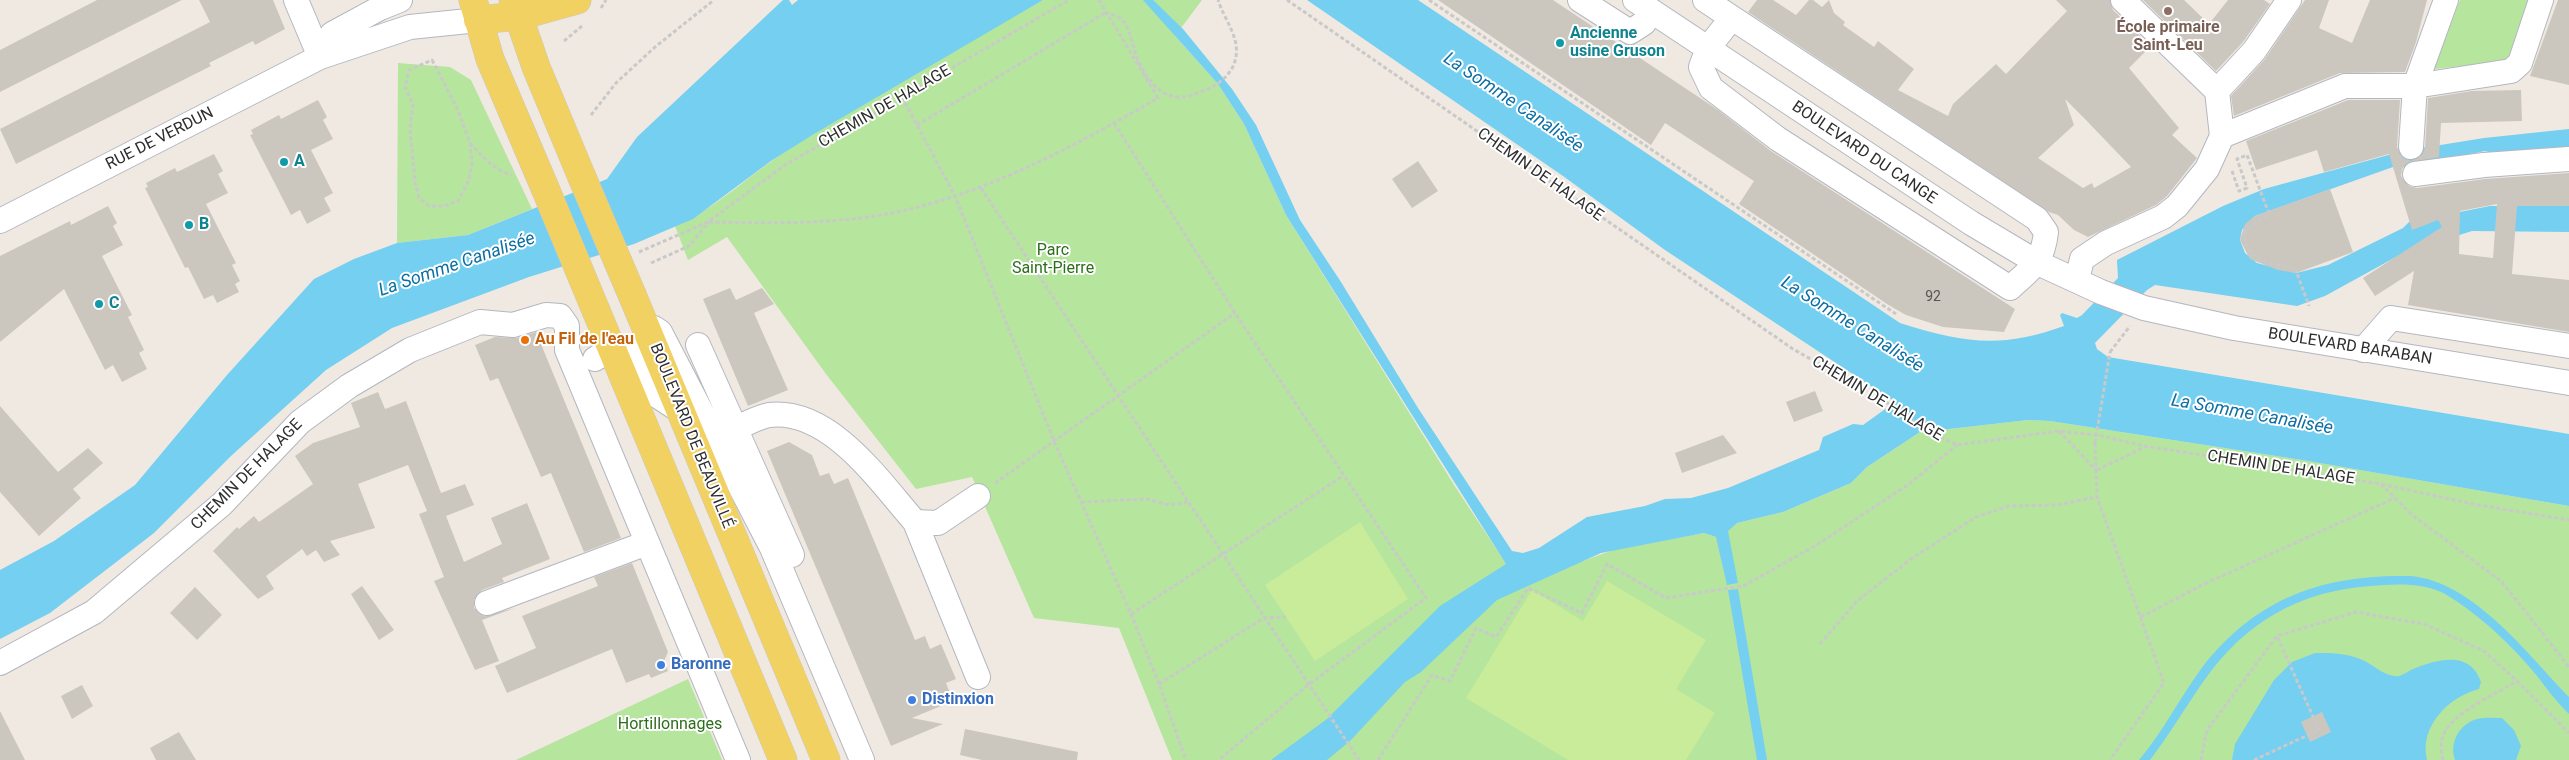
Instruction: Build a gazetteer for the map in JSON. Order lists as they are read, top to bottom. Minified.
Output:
{"streets":{"main road":["BOULEVARD DE BEAUVILLÉ"],"street":["CHEMIN DE HALAGE","RUE DE VERDUN","BOULEVARD DU CANGE","BOULEVARD BARABAN"]},"crossings":[["BOULEVARD DU CANGE","BOULEVARD BARABAN"]],"water":["La Somme Canalisée"],"parks":["Parc Saint-Pierre","Hortillonnages"],"places":["École primaire Saint-Leu","Ancienne usine Gruson","A","B","C","Au Fil de l'eau","Baronne","Distinxion"],"house_numbers":["92"]}
